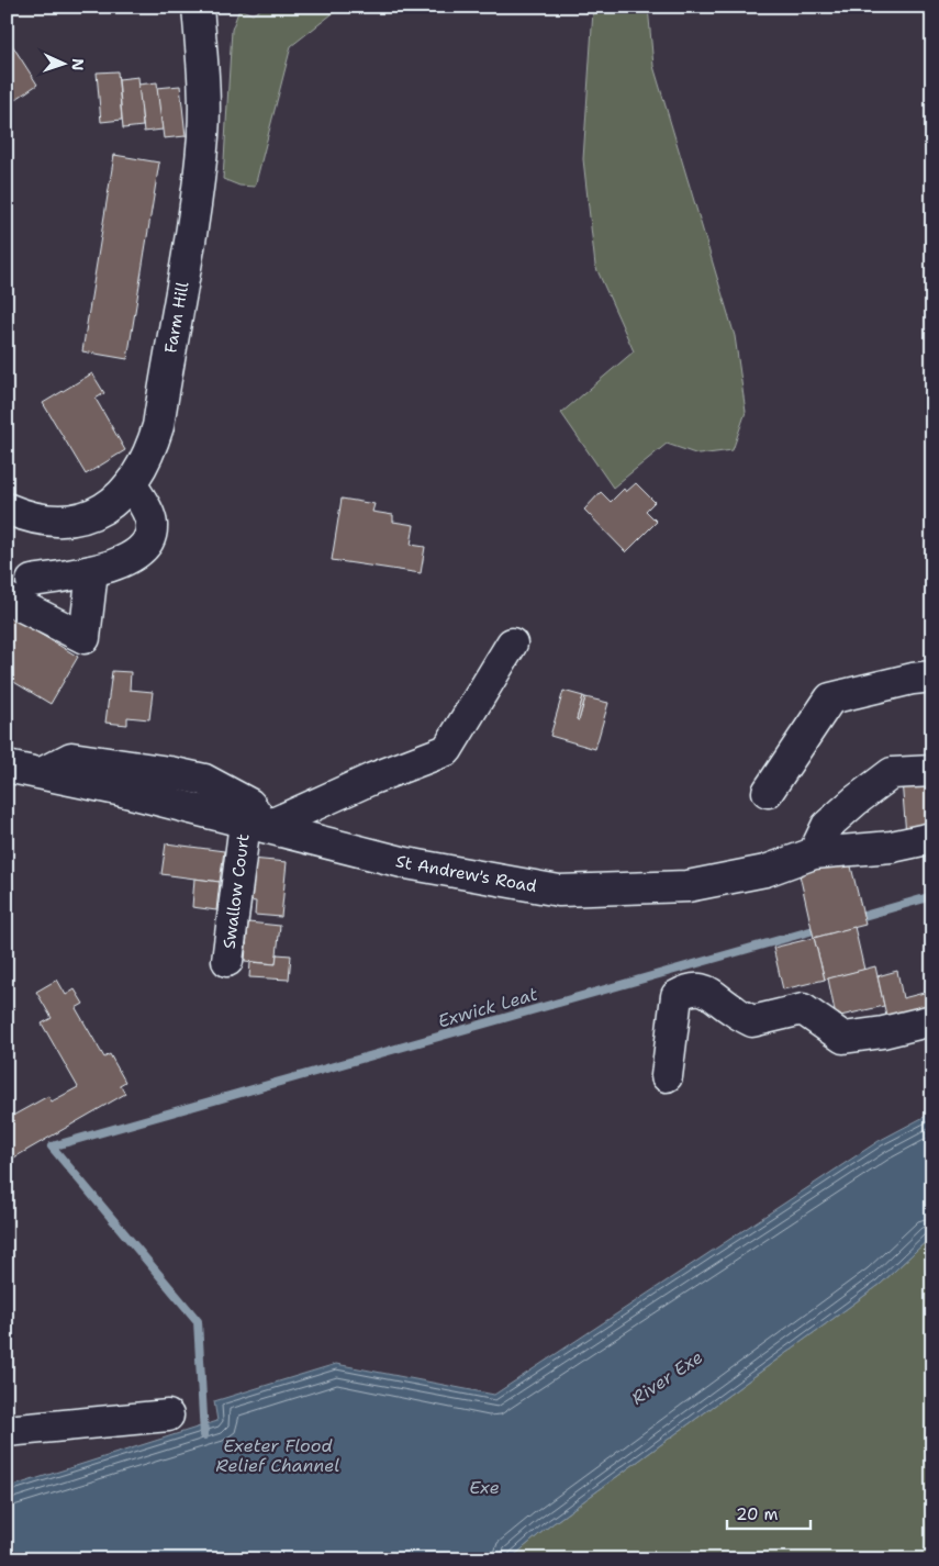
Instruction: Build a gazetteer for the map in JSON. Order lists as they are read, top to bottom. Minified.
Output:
{"streets":{"street":["Farm Hill","St Andrew's Road","Swallow Court"]},"crossings":[["St Andrew's Road","Swallow Court"]],"water":["Exwick Leat","River Exe","Exeter Flood Relief Channel","Exe"],"scale_bar":"20 m","north":"right"}
